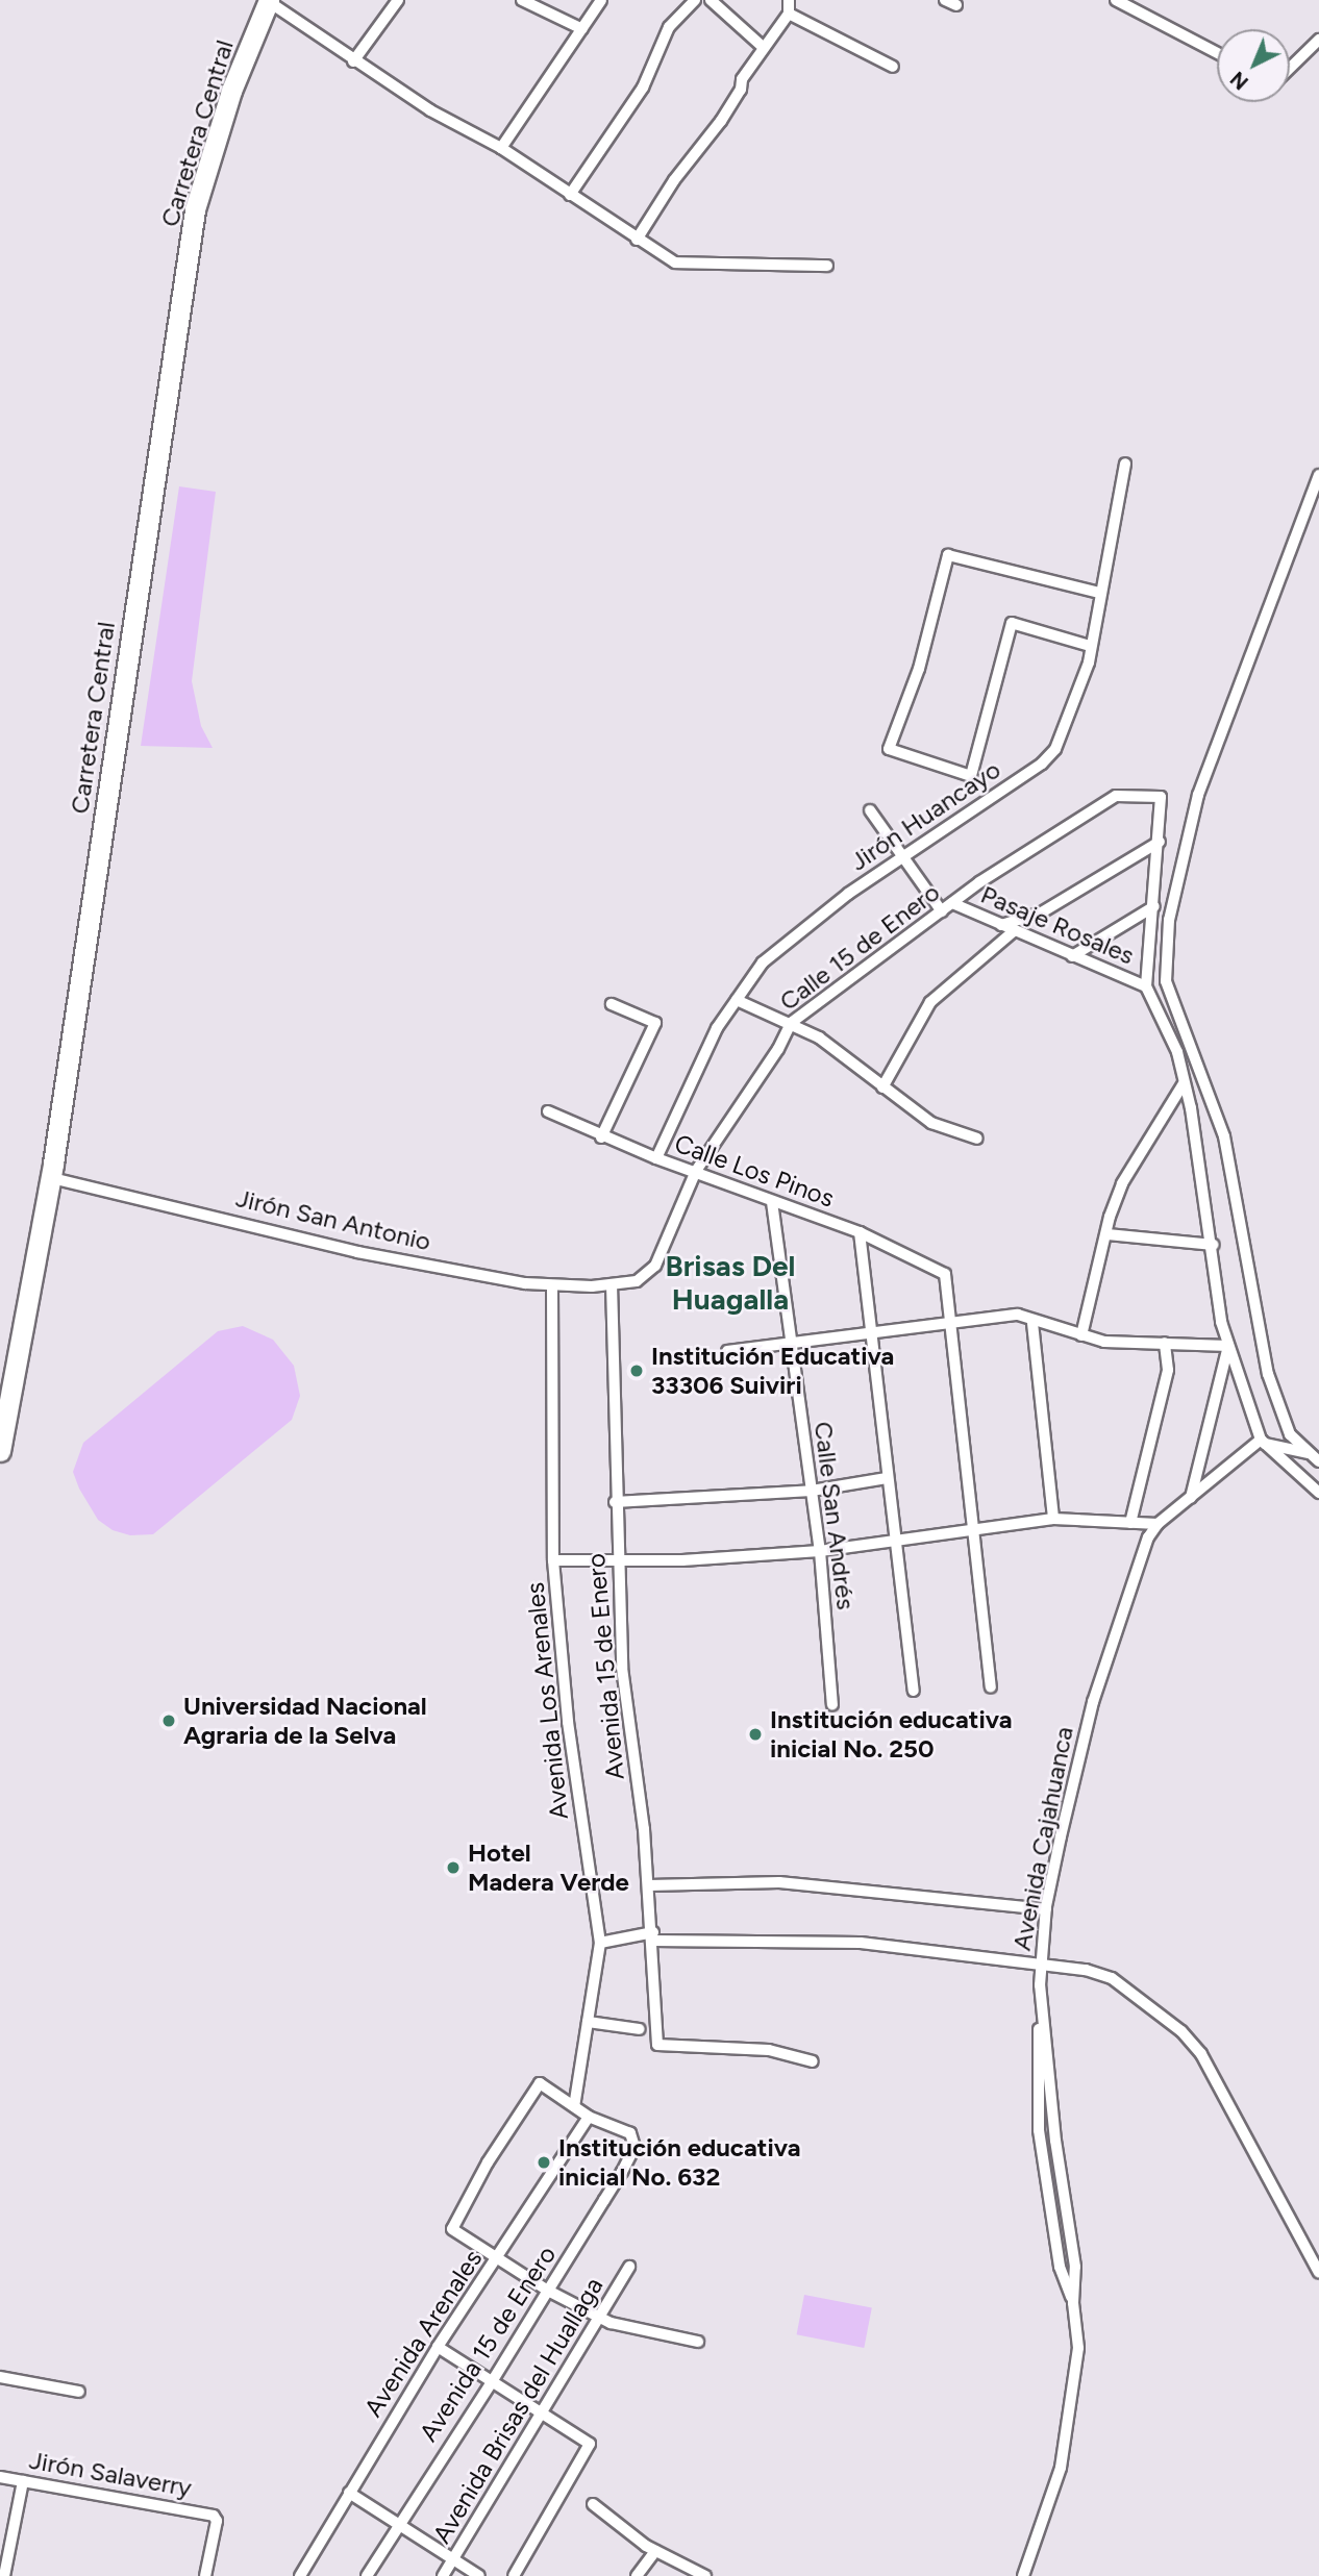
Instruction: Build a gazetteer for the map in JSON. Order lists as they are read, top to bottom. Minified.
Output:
{"streets":{"highway":["Carretera Central"],"street":["Jirón Huancayo","Pasaje Rosales","Calle 15 de Enero","Calle Los Pinos","Jirón San Antonio","Calle San Andrés","Avenida 15 de Enero","Avenida Los Arenales","Avenida Cajahuanca","Avenida Arenales","Avenida Brisas del Huallaga","Jirón Salaverry"]},"crossings":[["Carretera Central","Jirón San Antonio"],["Jirón Huancayo","Pasaje Rosales"],["Jirón Huancayo","Calle Los Pinos"],["Pasaje Rosales","Calle 15 de Enero"],["Calle 15 de Enero","Calle Los Pinos"],["Calle 15 de Enero","Jirón San Antonio"],["Calle 15 de Enero","Avenida 15 de Enero"],["Calle Los Pinos","Calle San Andrés"],["Jirón San Antonio","Avenida 15 de Enero"],["Jirón San Antonio","Avenida Los Arenales"],["Avenida 15 de Enero","Avenida Arenales"]],"districts":["Brisas Del Huagalla"],"places":["Institución Educativa 33306 Suiviri","Universidad Nacional Agraria de la Selva","Institución educativa inicial No. 250","Hotel Madera Verde","Institución educativa inicial No. 632"],"north":"bottom left"}
